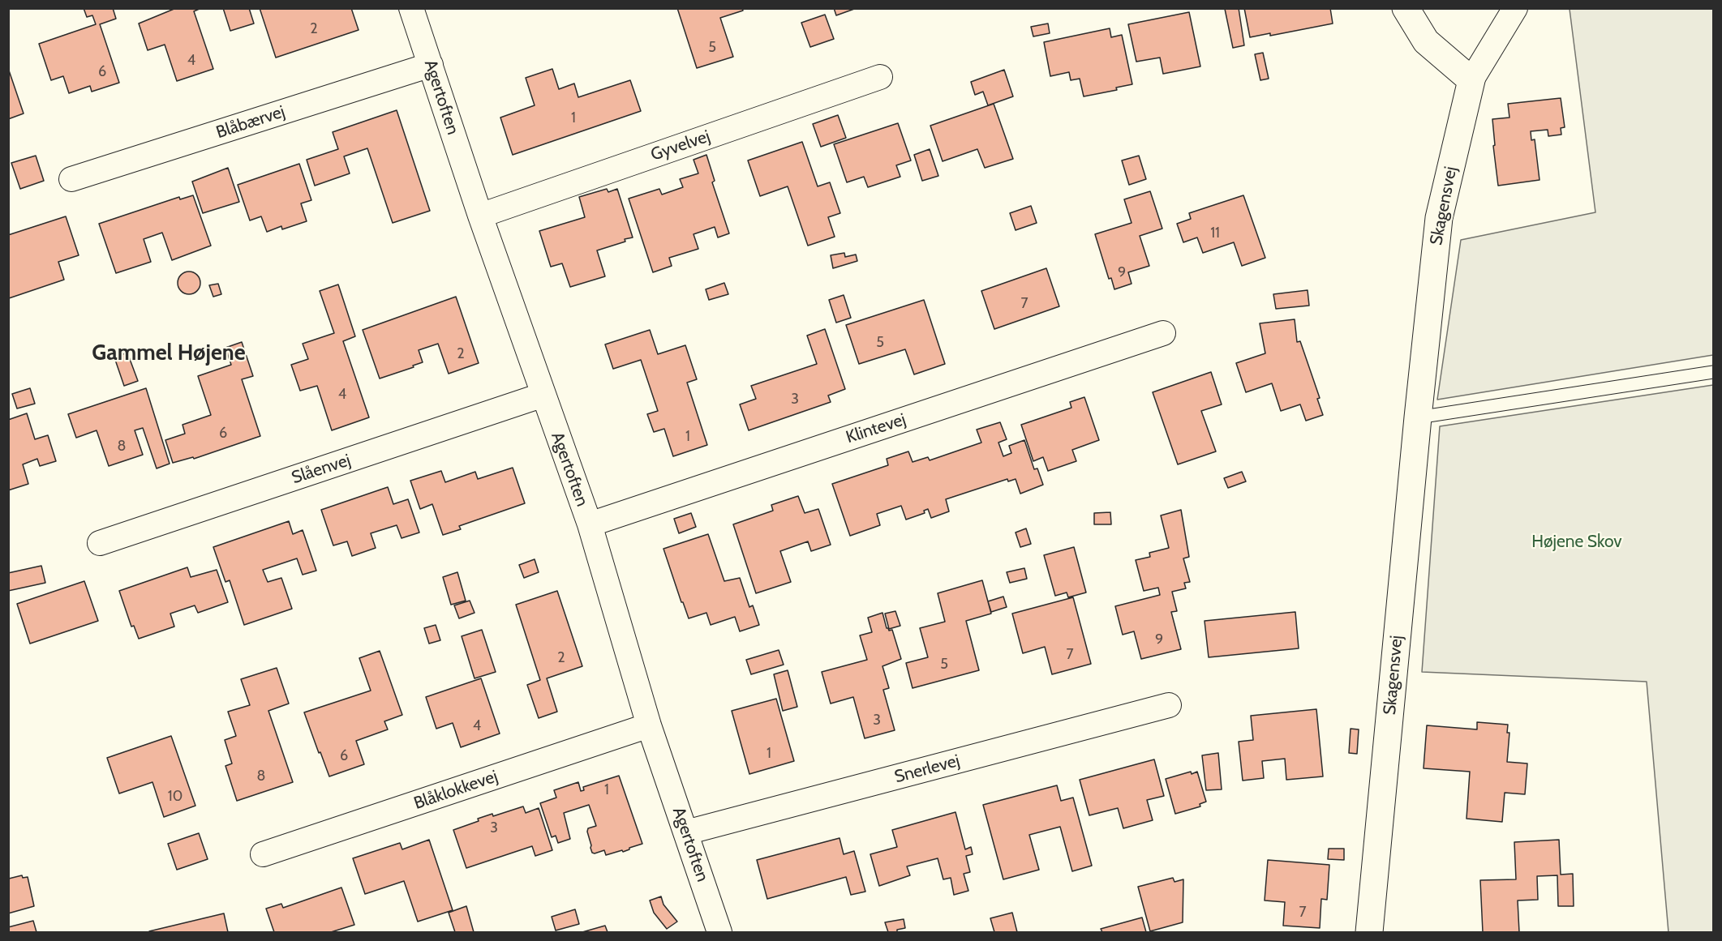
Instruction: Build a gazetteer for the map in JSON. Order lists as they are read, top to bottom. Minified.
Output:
{"streets":{"street":["Agertoften","Blåbærvej","Gyvelvej","Skagensvej","Klintevej","Slåenvej","Snerlevej","Blåklokkevej"]},"crossings":[["Agertoften","Blåbærvej"],["Agertoften","Gyvelvej"],["Agertoften","Klintevej"],["Agertoften","Slåenvej"],["Agertoften","Snerlevej"],["Agertoften","Blåklokkevej"]],"districts":["Gammel Højene"],"parks":["Højene Skov"],"house_numbers":["2","5","4","6","1","11","9","7","5","2","4","3","6","1","8","9","7","2","5","3","4","1","6","8","1","10","3","7"]}
